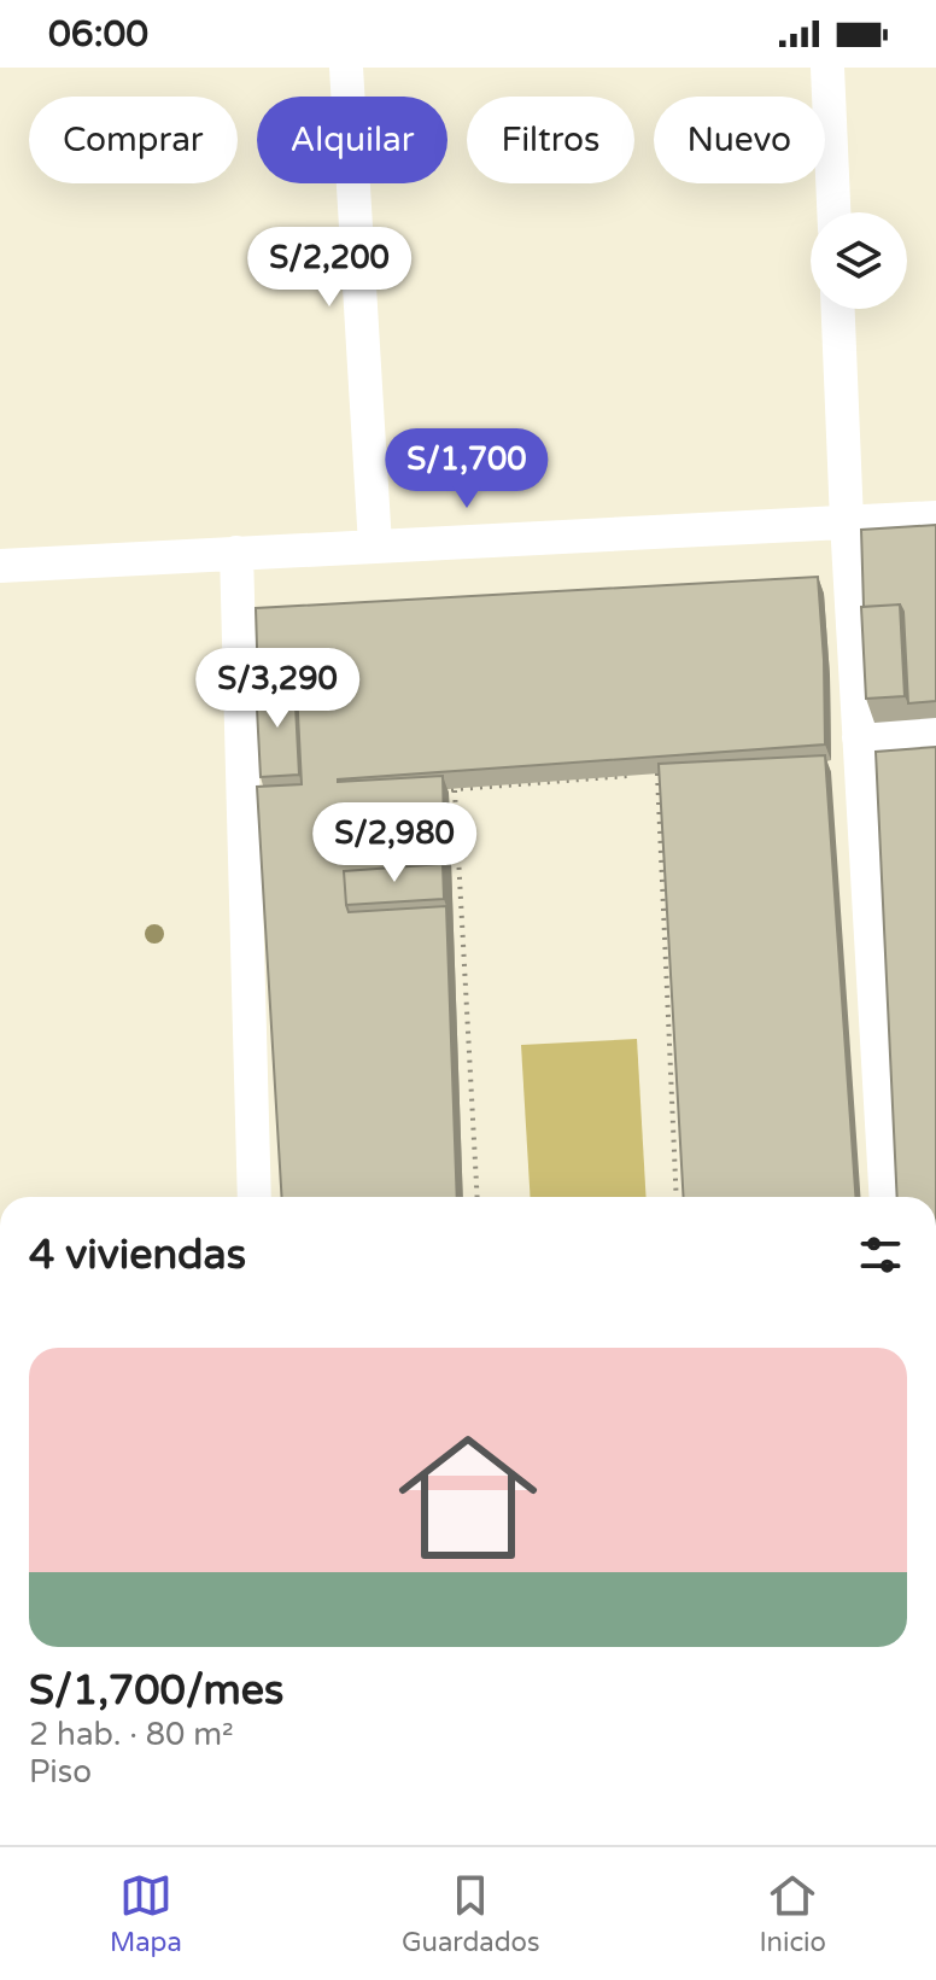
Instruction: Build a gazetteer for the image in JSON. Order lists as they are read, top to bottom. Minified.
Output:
{"page":{"status":"06:00","chip":["Comprar","Alquilar","Filtros","Nuevo"],"price":["S/2,200","S/1,700","S/3,290","S/2,980"],"heading":"4 viviendas","list":[{"name":"S/1,700/mes","note":"2 hab. · 80 m² · Piso"}],"tabs":["Mapa","Guardados","Inicio"]}}
